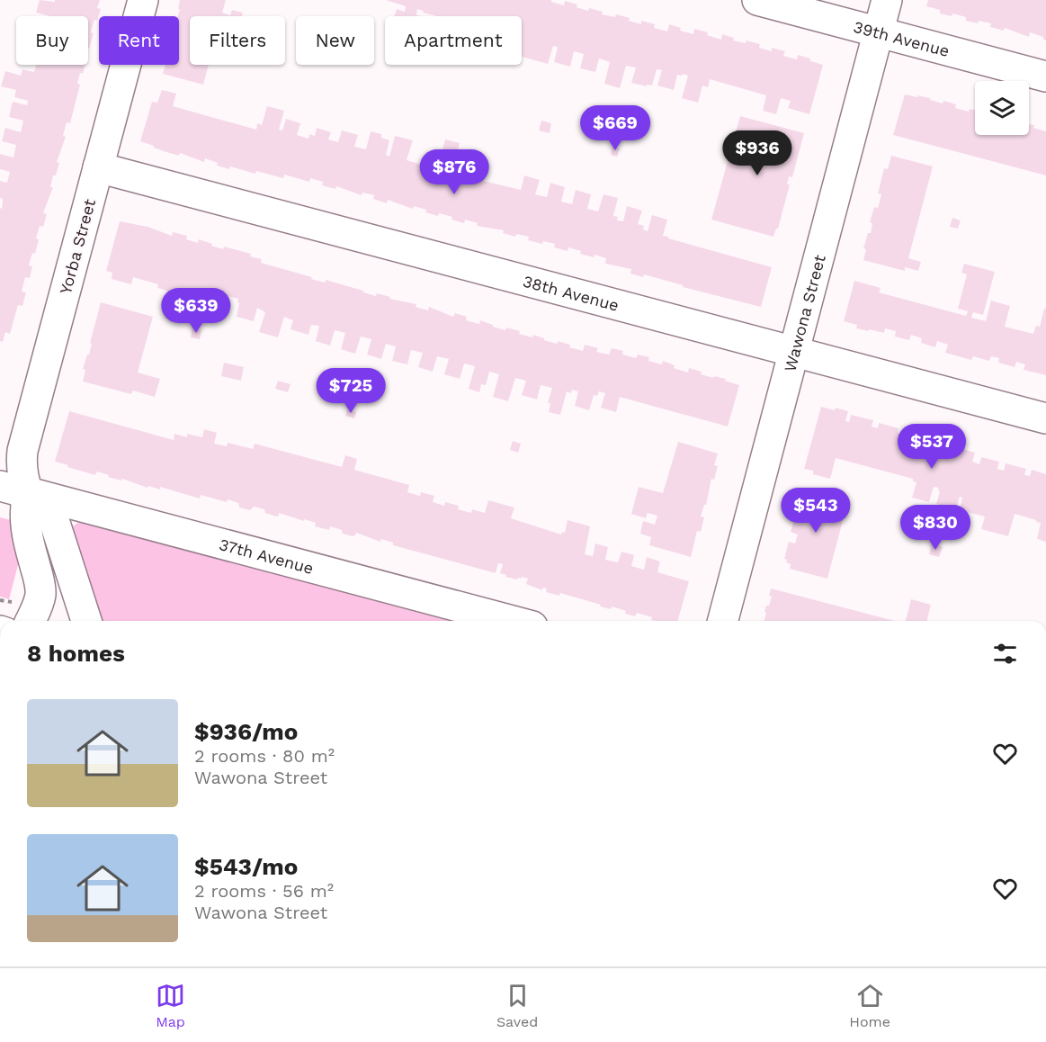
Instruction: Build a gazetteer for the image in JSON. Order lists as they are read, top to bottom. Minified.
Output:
{"streets":{"street":["39th Avenue","Yorba Street","38th Avenue","Wawona Street","37th Avenue"]},"crossings":[["39th Avenue","Wawona Street"],["Yorba Street","38th Avenue"],["Yorba Street","37th Avenue"],["38th Avenue","Wawona Street"]],"page":{"chip":["Buy","Rent","Filters","New","Apartment"],"price":["$669","$936","$876","$639","$725","$537","$543","$830"],"heading":"8 homes","list":[{"name":"$936/mo","note":"2 rooms · 80 m² · Wawona Street"},{"name":"$543/mo","note":"2 rooms · 56 m² · Wawona Street"}],"tabs":["Map","Saved","Home"]}}
